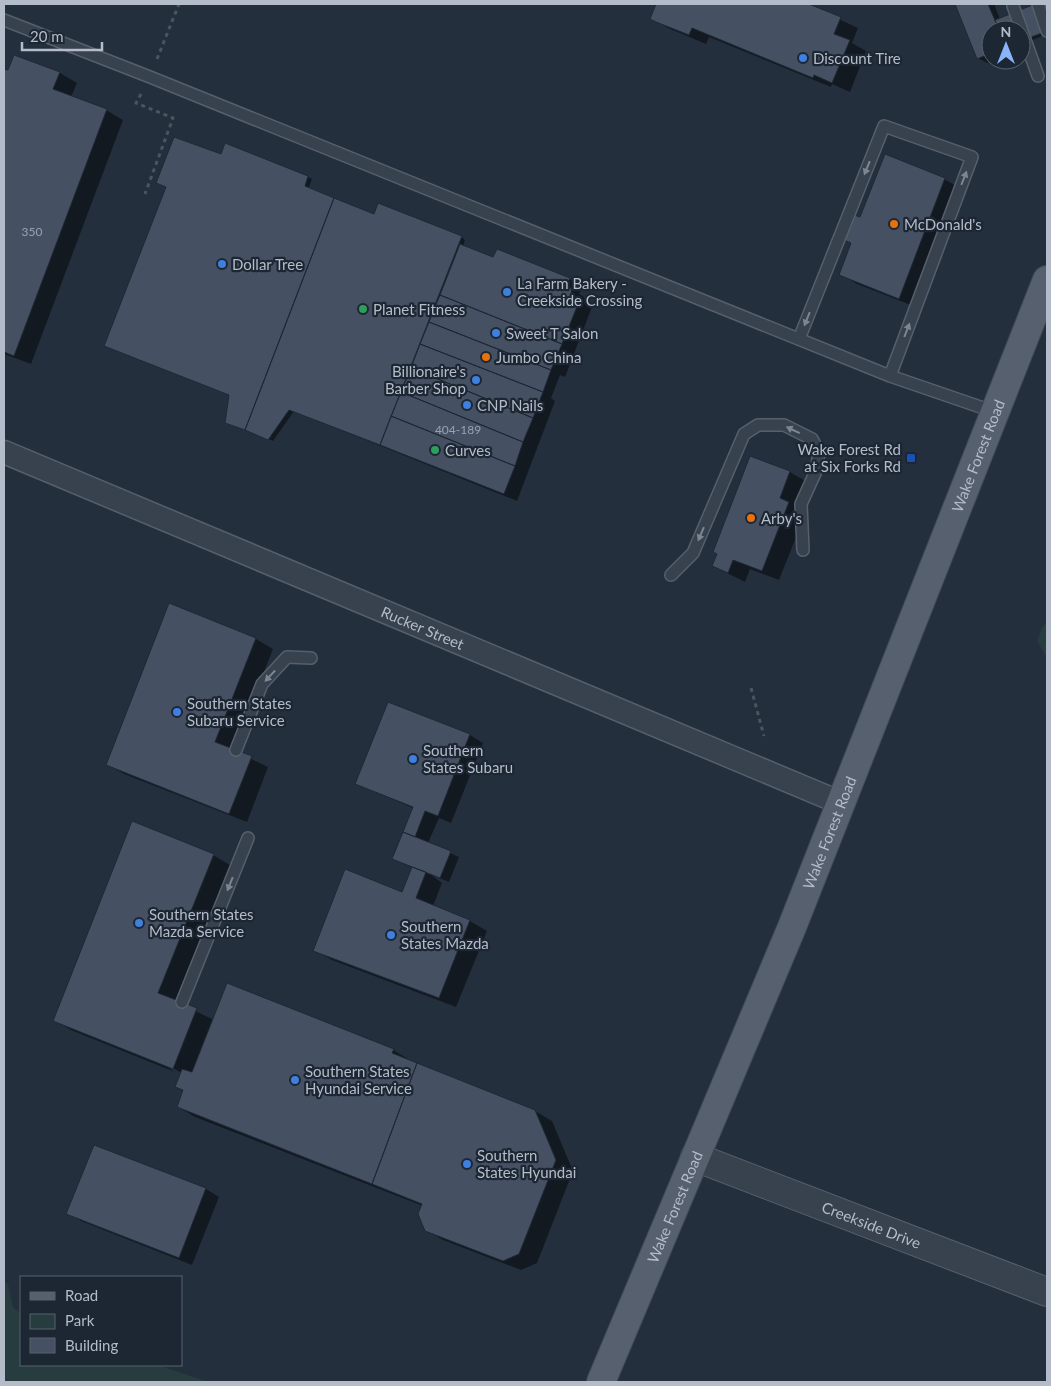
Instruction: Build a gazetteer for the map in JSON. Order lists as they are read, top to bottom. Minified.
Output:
{"streets":{"main road":["Wake Forest Road"],"street":["Rucker Street","Creekside Drive"]},"crossings":[["Wake Forest Road","Rucker Street"],["Wake Forest Road","Creekside Drive"]],"places":{"other":["Discount Tire","McDonald's","Dollar Tree","La Farm Bakery - Creekside Crossing","Planet Fitness","Sweet T Salon","Jumbo China","Billionaire's Barber Shop","CNP Nails","Curves","Arby's","Southern States Subaru Service","Southern States Subaru","Southern States Mazda Service","Southern States Mazda","Southern States Hyundai Service","Southern States Hyundai"],"transit":["Wake Forest Rd at Six Forks Rd"]},"house_numbers":["350","404-189"],"legend":["Road","Park","Building"],"scale_bar":"20 m","north":"top"}
